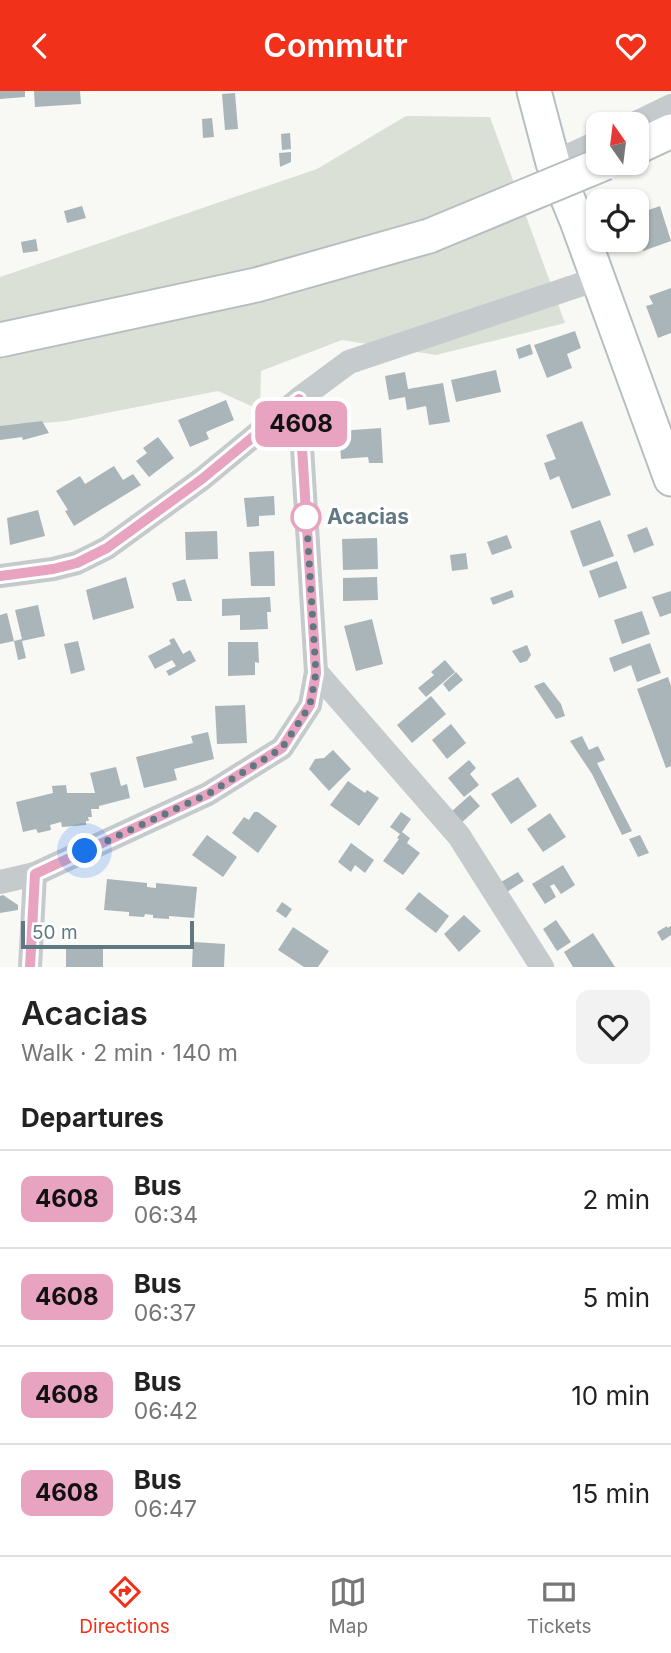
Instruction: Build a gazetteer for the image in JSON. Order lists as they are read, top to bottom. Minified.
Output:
{"places":["Acacias"],"lines":["bus line 4608"],"scale_bar":"50 m","north":"top","page":{"header":"Commutr","on_map":"4608","scale":"50 m","heading":[["Acacias","Walk · 2 min · 140 m"],"Departures"],"list":[{"mark":"4608","name":"Bus","note":"06:34","value":"2 min"},{"mark":"4608","name":"Bus","note":"06:37","value":"5 min"},{"mark":"4608","name":"Bus","note":"06:42","value":"10 min"},{"mark":"4608","name":"Bus","note":"06:47","value":"15 min"}],"tabs":["Directions","Map","Tickets"]}}
